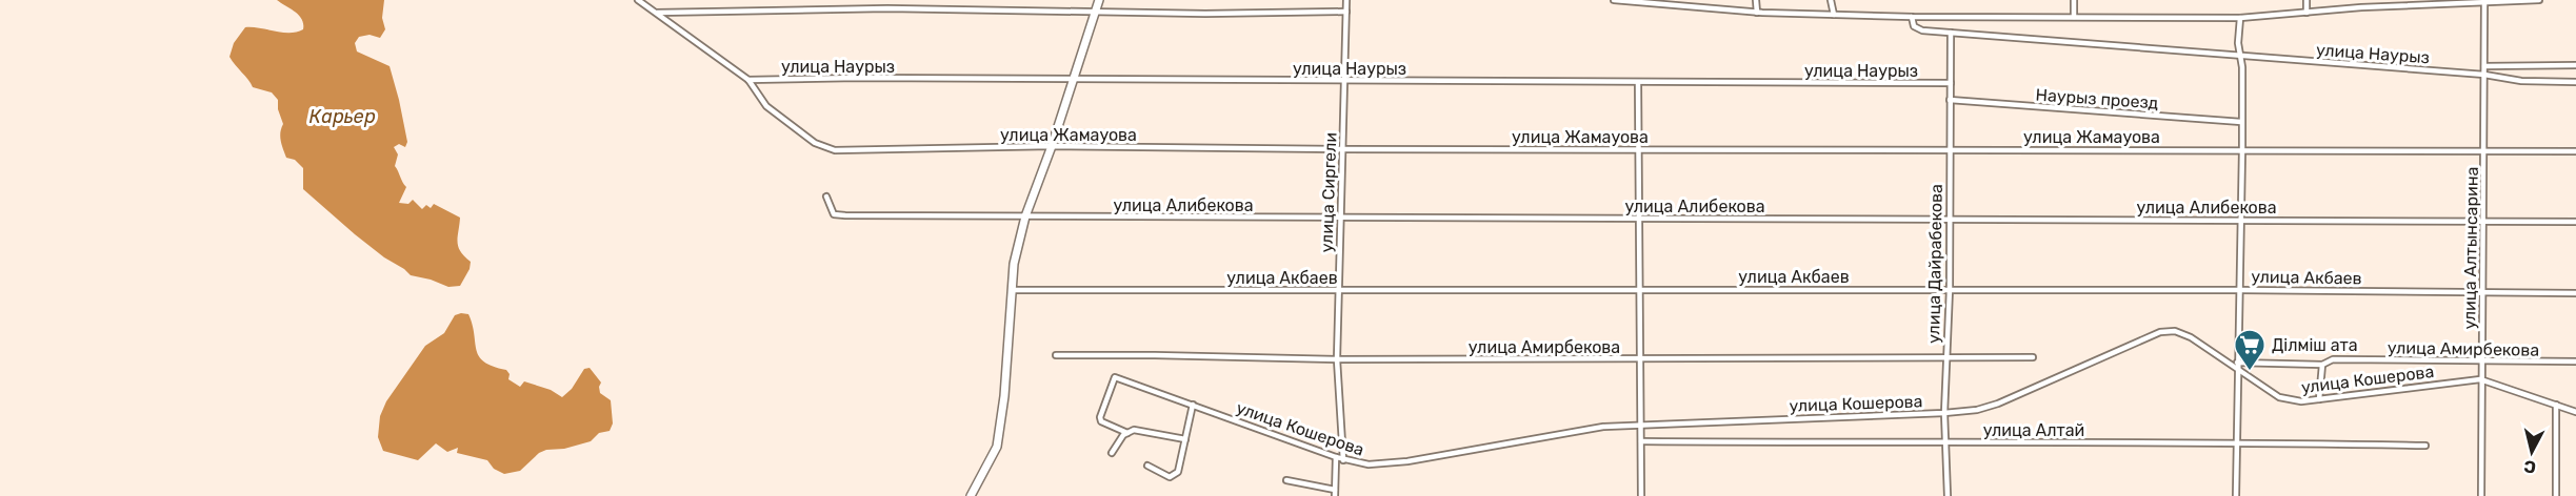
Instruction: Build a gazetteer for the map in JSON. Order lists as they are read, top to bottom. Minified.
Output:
{"streets":{"street":["улица Наурыз","Наурыз проезд","улица Жамауова","улица Сиргели","улица Алибекова","улица Алтынсарина","улица Дайрабекова","улица Акбаев","улица Амирбекова","улица Кошерова","улица Алтай"]},"crossings":[["улица Наурыз","улица Жамауова"],["улица Наурыз","улица Сиргели"],["улица Наурыз","улица Алтынсарина"],["улица Наурыз","улица Дайрабекова"],["Наурыз проезд","улица Дайрабекова"],["улица Жамауова","улица Сиргели"],["улица Жамауова","улица Алтынсарина"],["улица Жамауова","улица Дайрабекова"],["улица Сиргели","улица Алибекова"],["улица Сиргели","улица Акбаев"],["улица Сиргели","улица Амирбекова"],["улица Сиргели","улица Кошерова"],["улица Алибекова","улица Алтынсарина"],["улица Алибекова","улица Дайрабекова"],["улица Алтынсарина","улица Акбаев"],["улица Алтынсарина","улица Амирбекова"],["улица Алтынсарина","улица Кошерова"],["улица Дайрабекова","улица Акбаев"],["улица Дайрабекова","улица Амирбекова"],["улица Дайрабекова","улица Кошерова"],["улица Дайрабекова","улица Алтай"],["улица Амирбекова","улица Кошерова"]],"water":["Карьер"],"places":{"supermarket":["Ділміш ата"]},"north":"bottom"}
